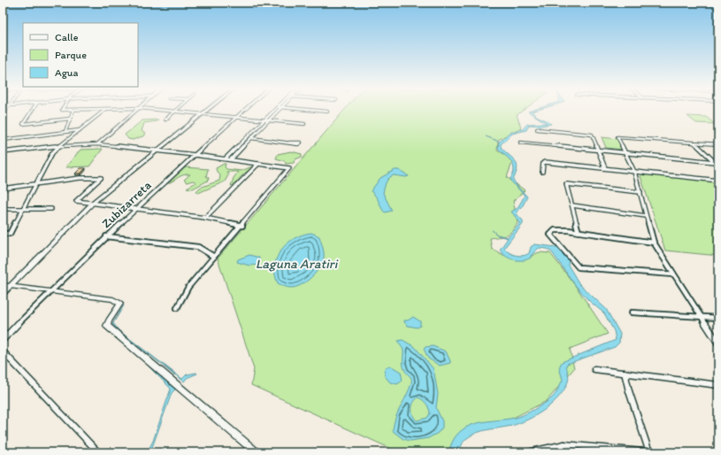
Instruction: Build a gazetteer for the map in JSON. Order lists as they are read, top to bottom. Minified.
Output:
{"streets":{"street":["Zubizarreta"]},"water":["Laguna Aratiri"],"legend":["Calle","Parque","Agua"]}
